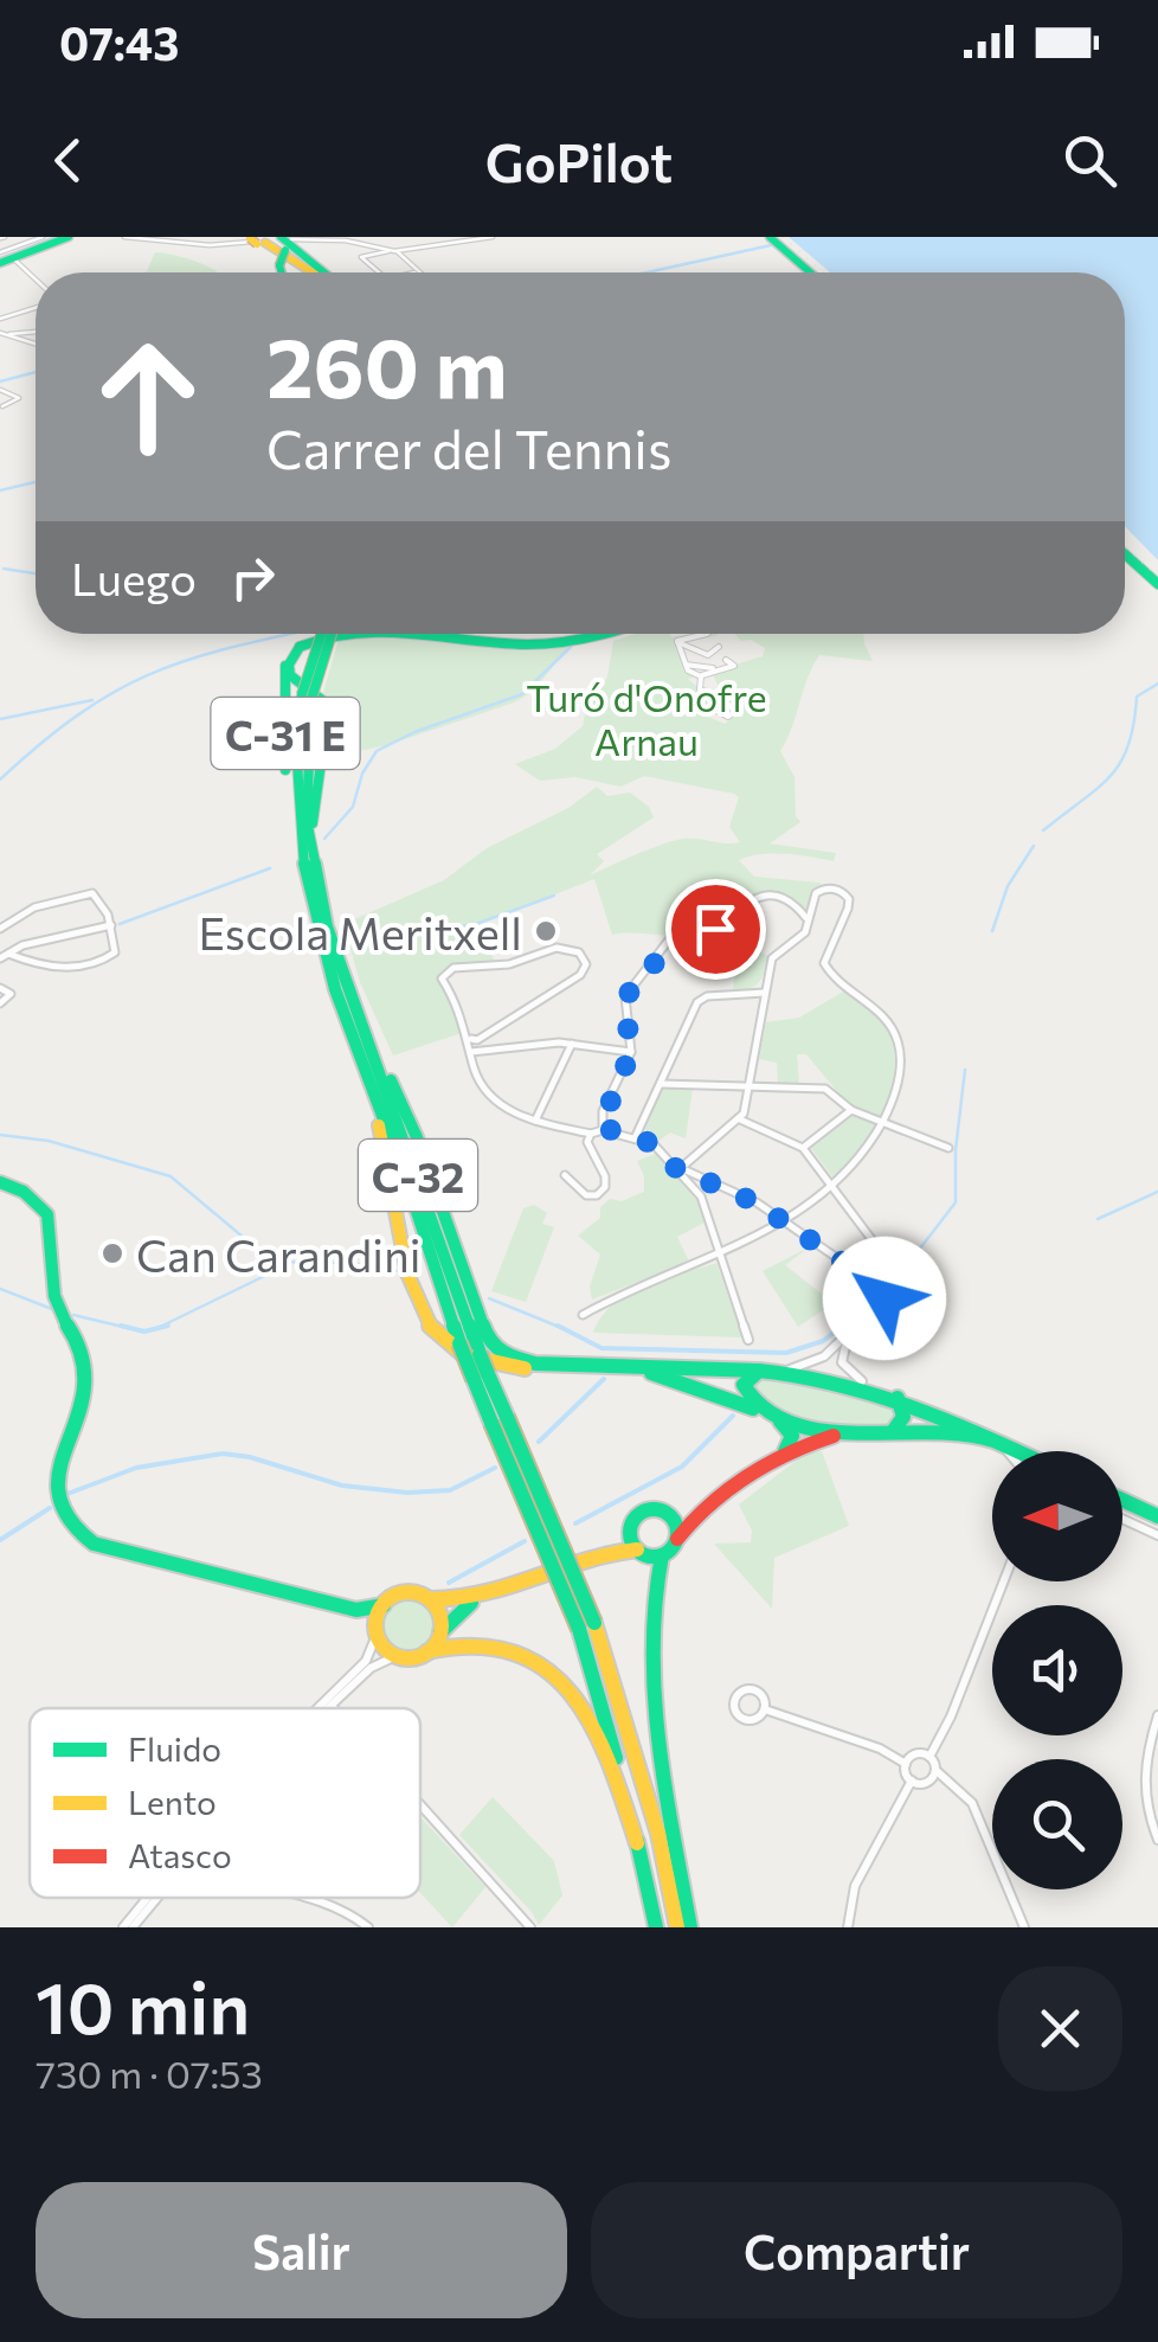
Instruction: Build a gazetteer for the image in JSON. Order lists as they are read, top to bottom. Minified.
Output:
{"streets":{"main road":["C-31 E","C-32"]},"crossings":[["C-31 E","C-32"]],"parks":["Turó d'Onofre Arnau"],"places":["Escola Meritxell","Can Carandini"],"legend":["Fluido","Lento","Atasco"],"north":"left","page":{"status":"07:43","header":"GoPilot","turn":["260 m","Carrer del Tennis"],"then":"Luego","heading":["10 min","730 m · 07:53"],"buttons":["Salir","Compartir"]}}
